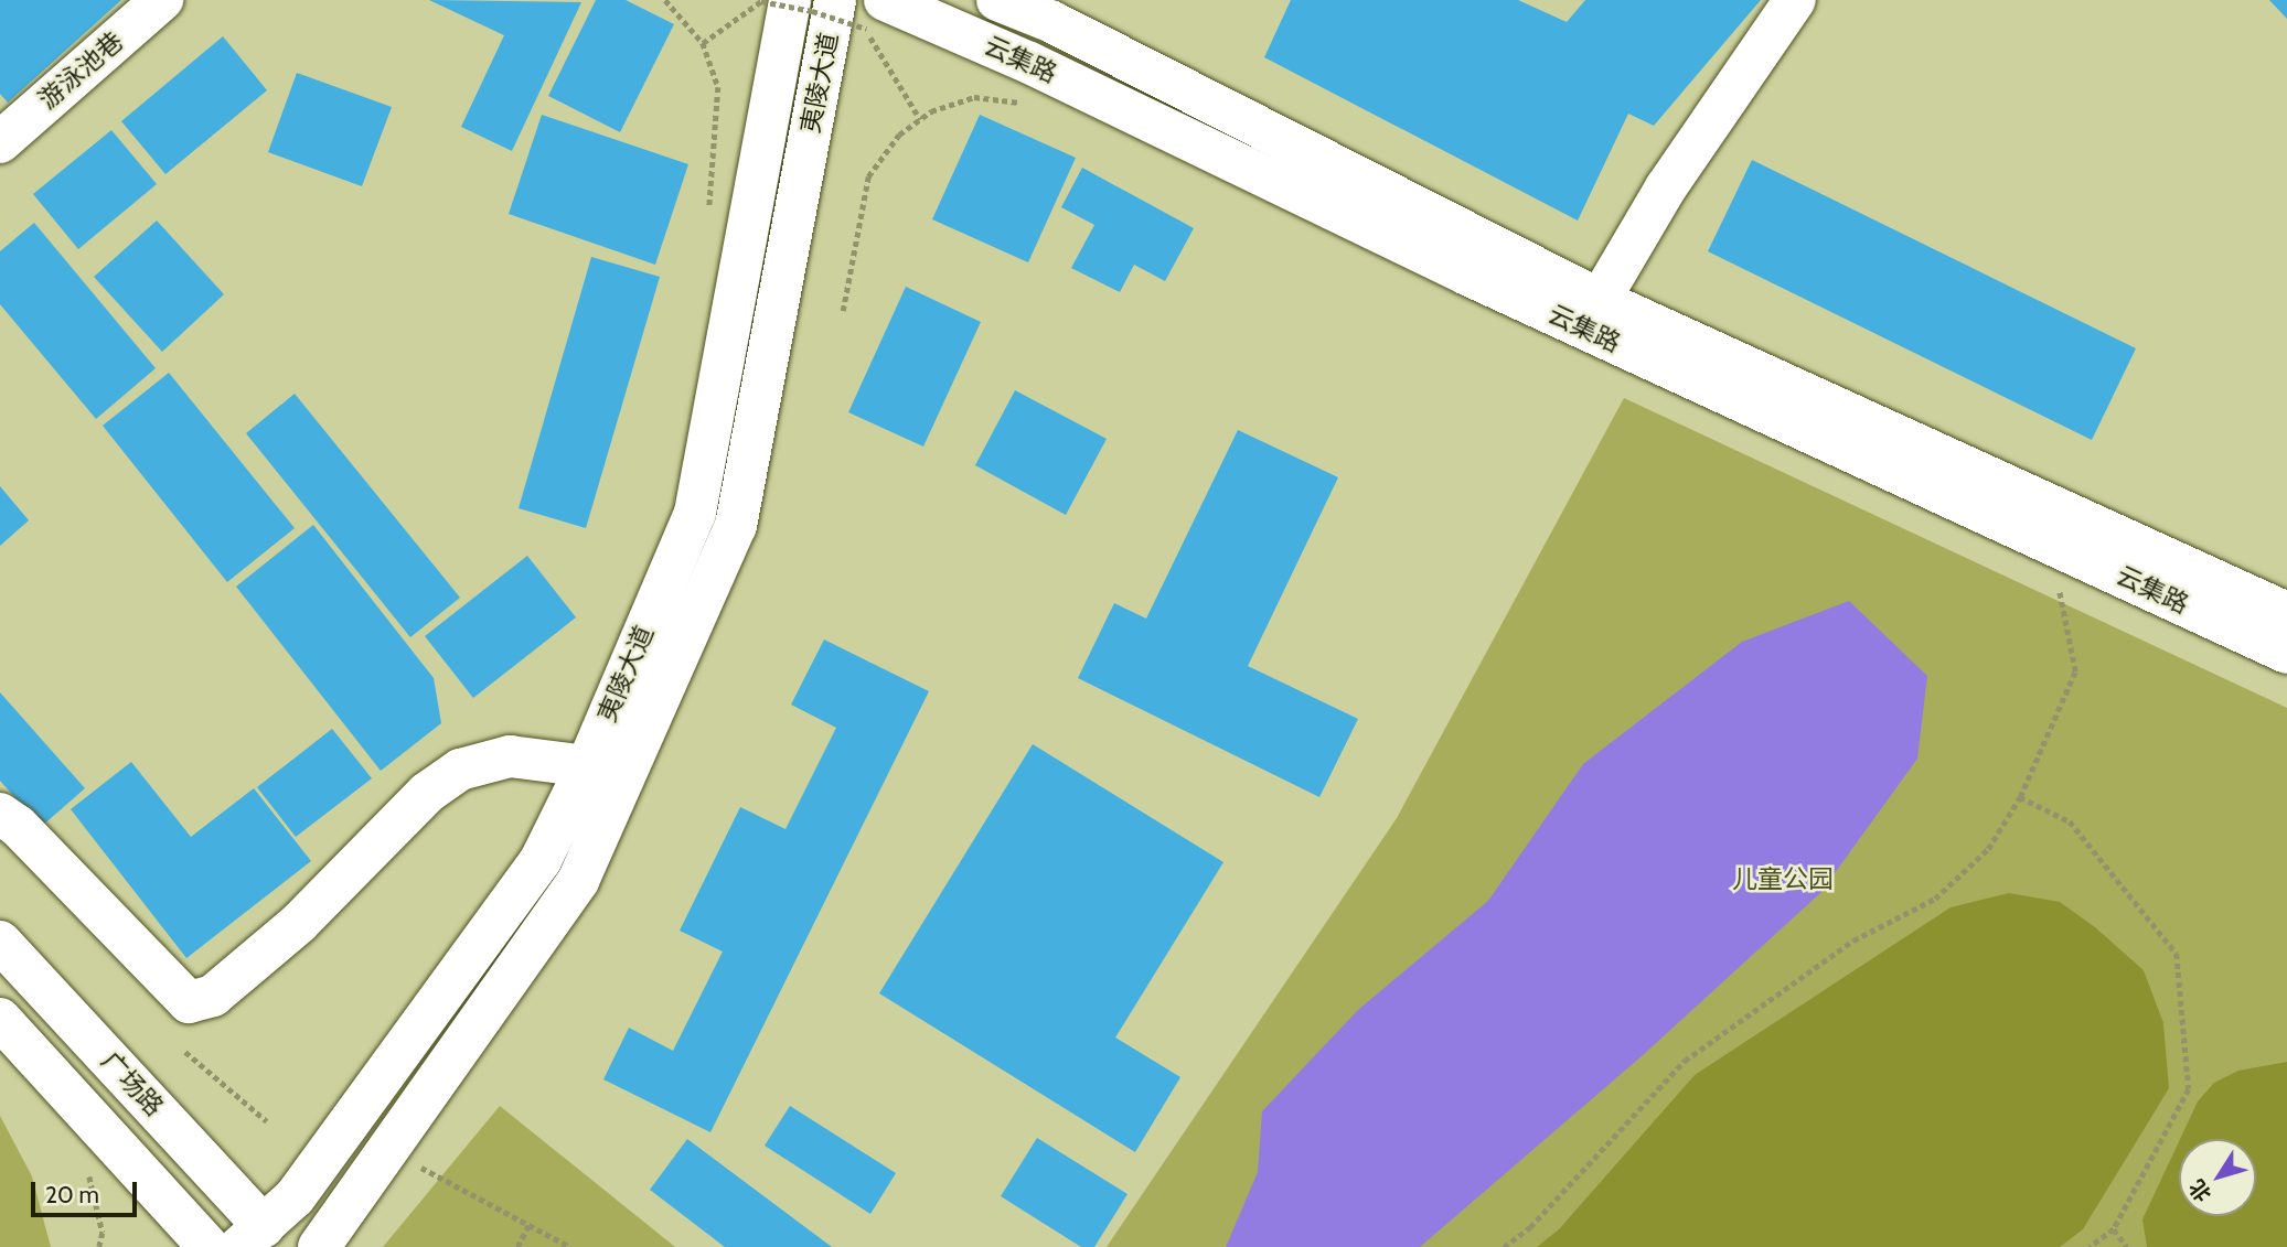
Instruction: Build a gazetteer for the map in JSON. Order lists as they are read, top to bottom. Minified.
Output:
{"streets":{"main road":["云集路","游泳池巷","夷陵大道","广场路"]},"crossings":[["云集路","夷陵大道"],["夷陵大道","广场路"]],"parks":["儿童公园"],"scale_bar":"20 m","north":"bottom left"}
